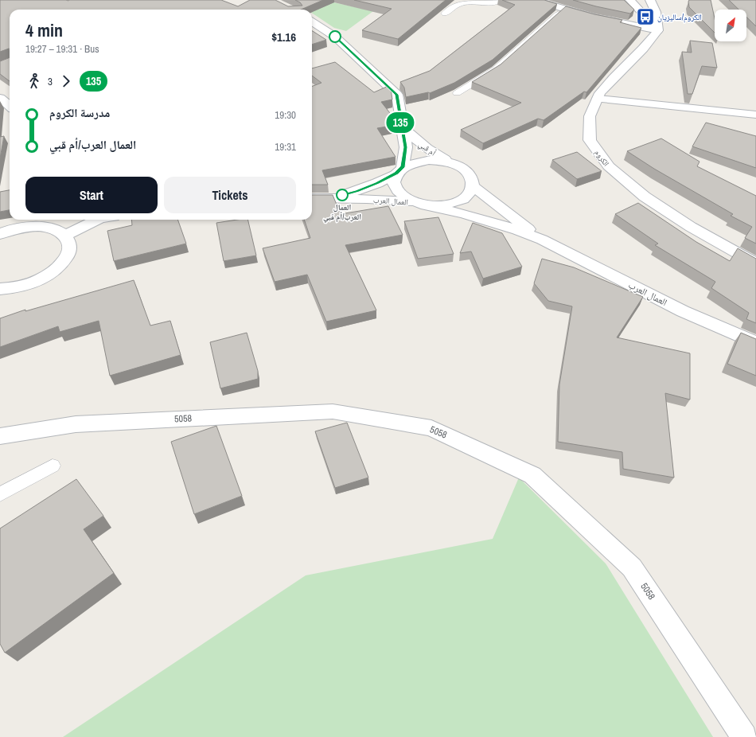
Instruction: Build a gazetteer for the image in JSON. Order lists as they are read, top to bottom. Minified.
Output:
{"streets":{"street":["أم قبي","الكروم","العمال العرب","5058"]},"crossings":[["أم قبي","العمال العرب"]],"places":{"bus stop":["الكروم/ساليزيان"],"other":["العمال العرب/أم قبي"]},"lines":["bus line 135"],"north":"top right","page":{"on_map":"135","heading":["4 min","19:27 – 19:31 · Bus","$1.16"],"legs":["3","135"],"list":[{"name":"مدرسة الكروم","value":"19:30"},{"name":"العمال العرب/أم قبي","value":"19:31"}],"buttons":["Start","Tickets"]}}
